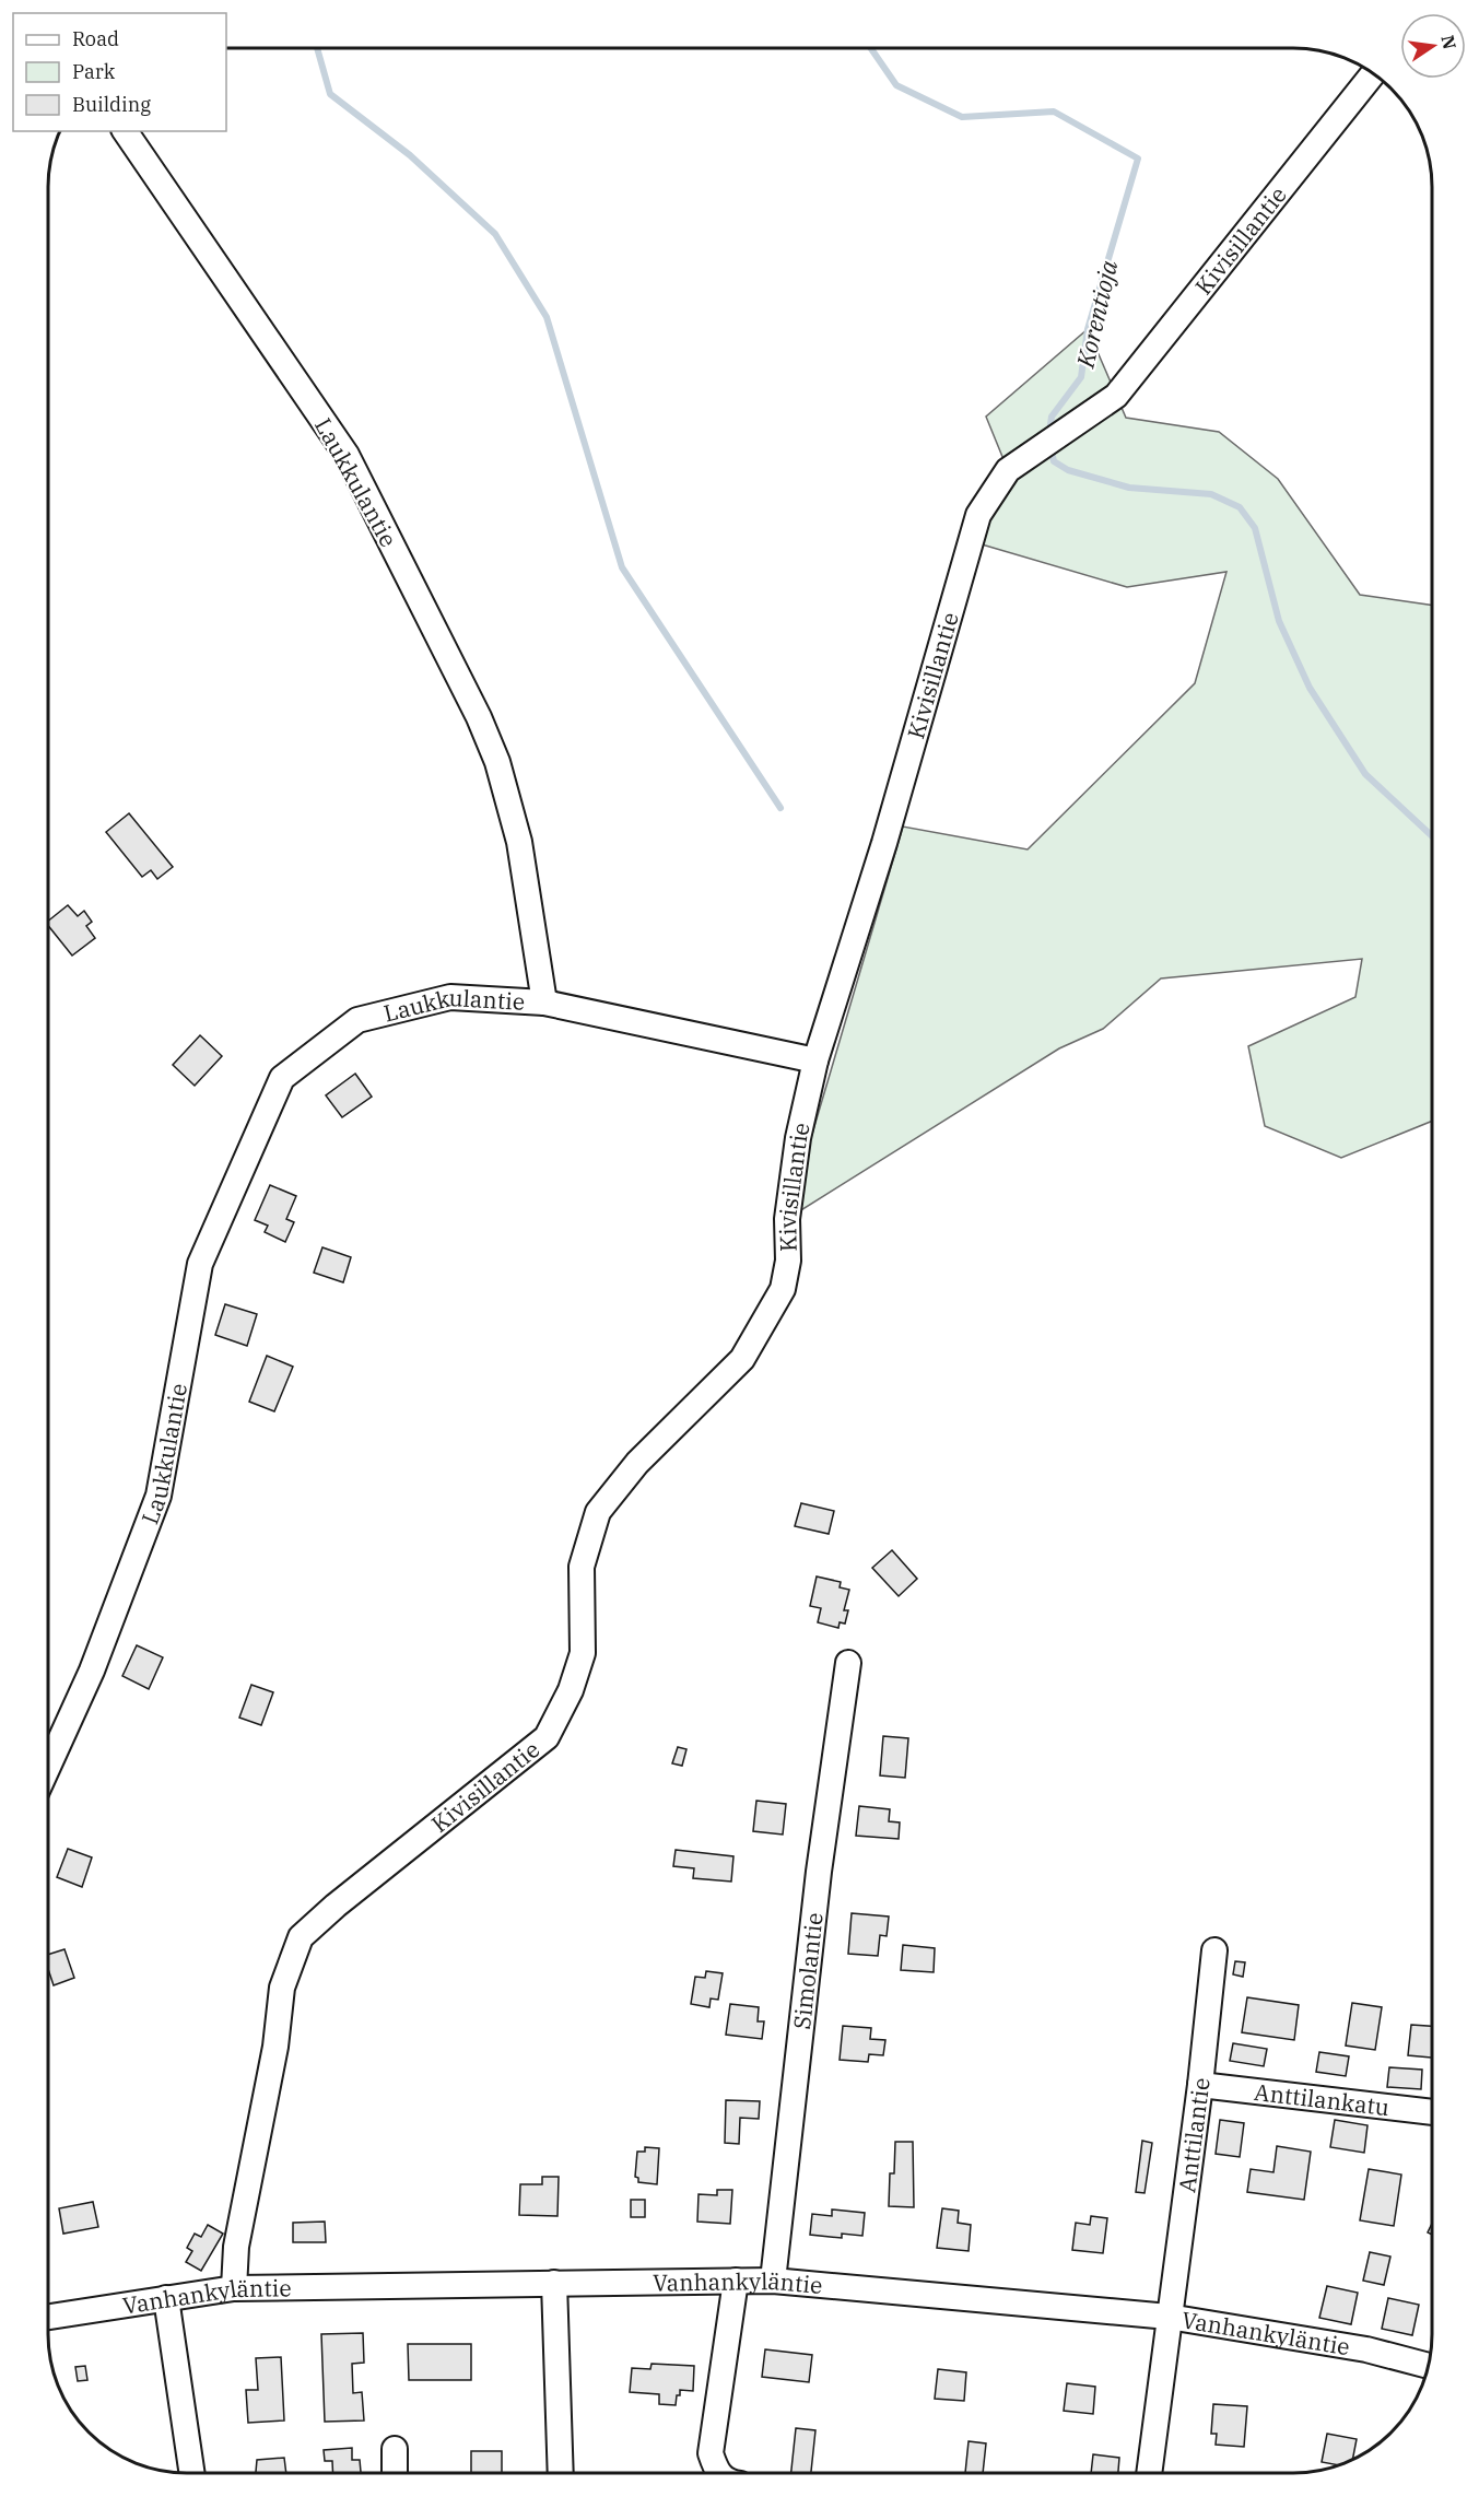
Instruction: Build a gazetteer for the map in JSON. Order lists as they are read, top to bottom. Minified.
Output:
{"streets":{"street":["Kivisillantie","Laukkulantie","Simolantie","Anttilankatu","Anttilantie","Vanhankyläntie"]},"crossings":[["Kivisillantie","Vanhankyläntie"],["Simolantie","Vanhankyläntie"],["Anttilankatu","Anttilantie"],["Anttilantie","Vanhankyläntie"]],"water":["Korentioja"],"legend":["Road","Park","Building"],"north":"right"}
